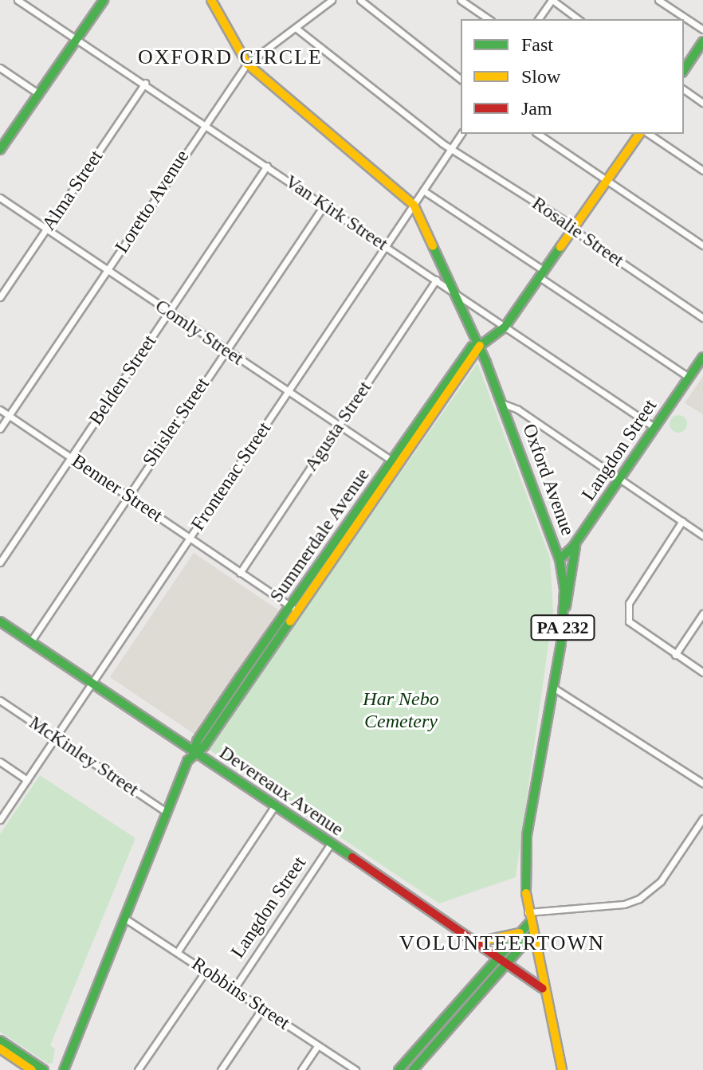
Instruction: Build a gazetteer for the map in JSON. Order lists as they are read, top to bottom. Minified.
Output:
{"streets":{"main road":["Langdon Street","Oxford Avenue","Summerdale Avenue","PA 232","Devereaux Avenue"],"street":["Alma Street","Loretto Avenue","Van Kirk Street","Rosalie Street","Comly Street","Belden Street","Shisler Street","Agusta Street","Frontenac Street","Benner Street","McKinley Street","Robbins Street"]},"crossings":[["Alma Street","Van Kirk Street"],["Alma Street","Comly Street"],["Loretto Avenue","Van Kirk Street"],["Loretto Avenue","Rosalie Street"],["Loretto Avenue","Comly Street"],["Loretto Avenue","Oxford Avenue"],["Loretto Avenue","Benner Street"],["Van Kirk Street","Belden Street"],["Van Kirk Street","Shisler Street"],["Van Kirk Street","Agusta Street"],["Van Kirk Street","Langdon Street"],["Van Kirk Street","Frontenac Street"],["Van Kirk Street","Oxford Avenue"],["Van Kirk Street","Summerdale Avenue"],["Rosalie Street","Frontenac Street"],["Rosalie Street","Summerdale Avenue"],["Comly Street","Belden Street"],["Comly Street","Shisler Street"],["Comly Street","Agusta Street"],["Comly Street","Frontenac Street"],["Comly Street","Summerdale Avenue"],["Belden Street","Benner Street"],["Shisler Street","Benner Street"],["Shisler Street","Devereaux Avenue"],["Agusta Street","Benner Street"],["Langdon Street","Oxford Avenue"],["Langdon Street","Devereaux Avenue"],["Langdon Street","Robbins Street"],["Frontenac Street","Oxford Avenue"],["Frontenac Street","Benner Street"],["Frontenac Street","McKinley Street"],["Frontenac Street","Devereaux Avenue"],["Oxford Avenue","Summerdale Avenue"],["Oxford Avenue","Devereaux Avenue"],["Benner Street","Summerdale Avenue"],["Summerdale Avenue","McKinley Street"],["Summerdale Avenue","Devereaux Avenue"],["Summerdale Avenue","Robbins Street"]],"districts":["OXFORD CIRCLE","VOLUNTEERTOWN"],"parks":["Har Nebo Cemetery"],"legend":["Fast","Slow","Jam"]}
